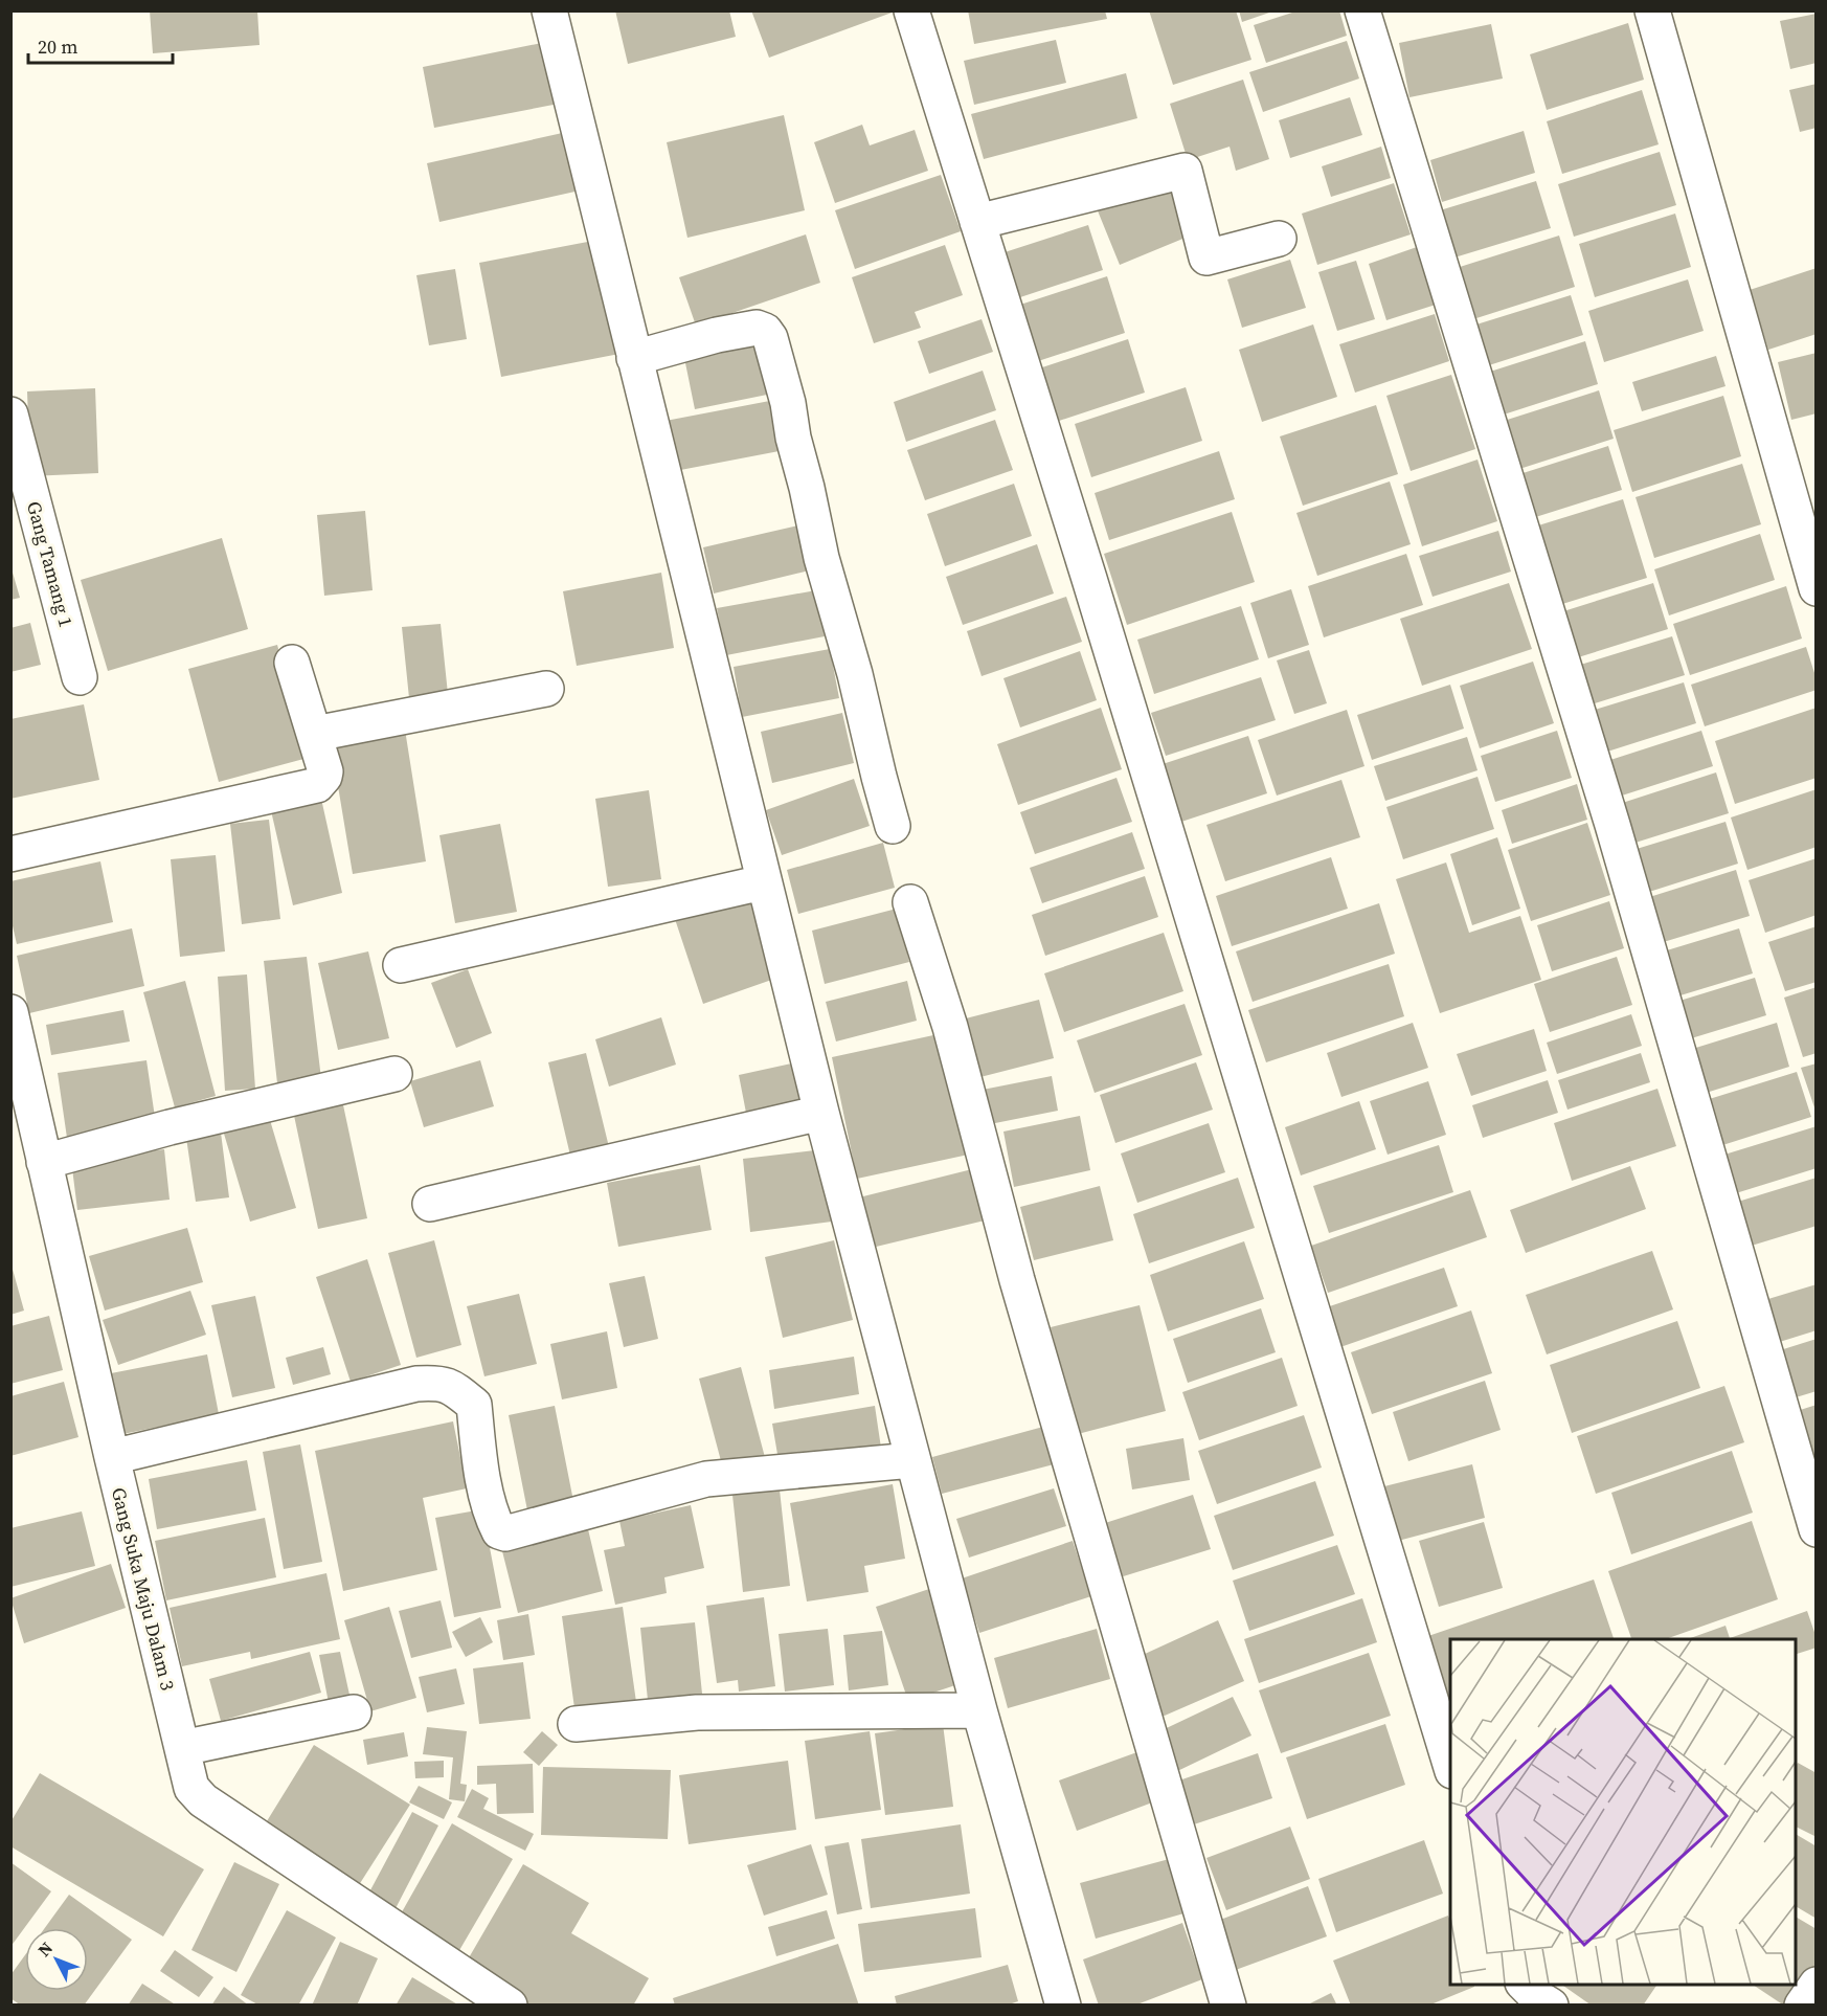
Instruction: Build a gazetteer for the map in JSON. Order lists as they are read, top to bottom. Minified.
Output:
{"streets":{"street":["Gang Tamang 1","Gang Suka Maju Dalam 3"]},"scale_bar":"20 m","north":"top left"}
